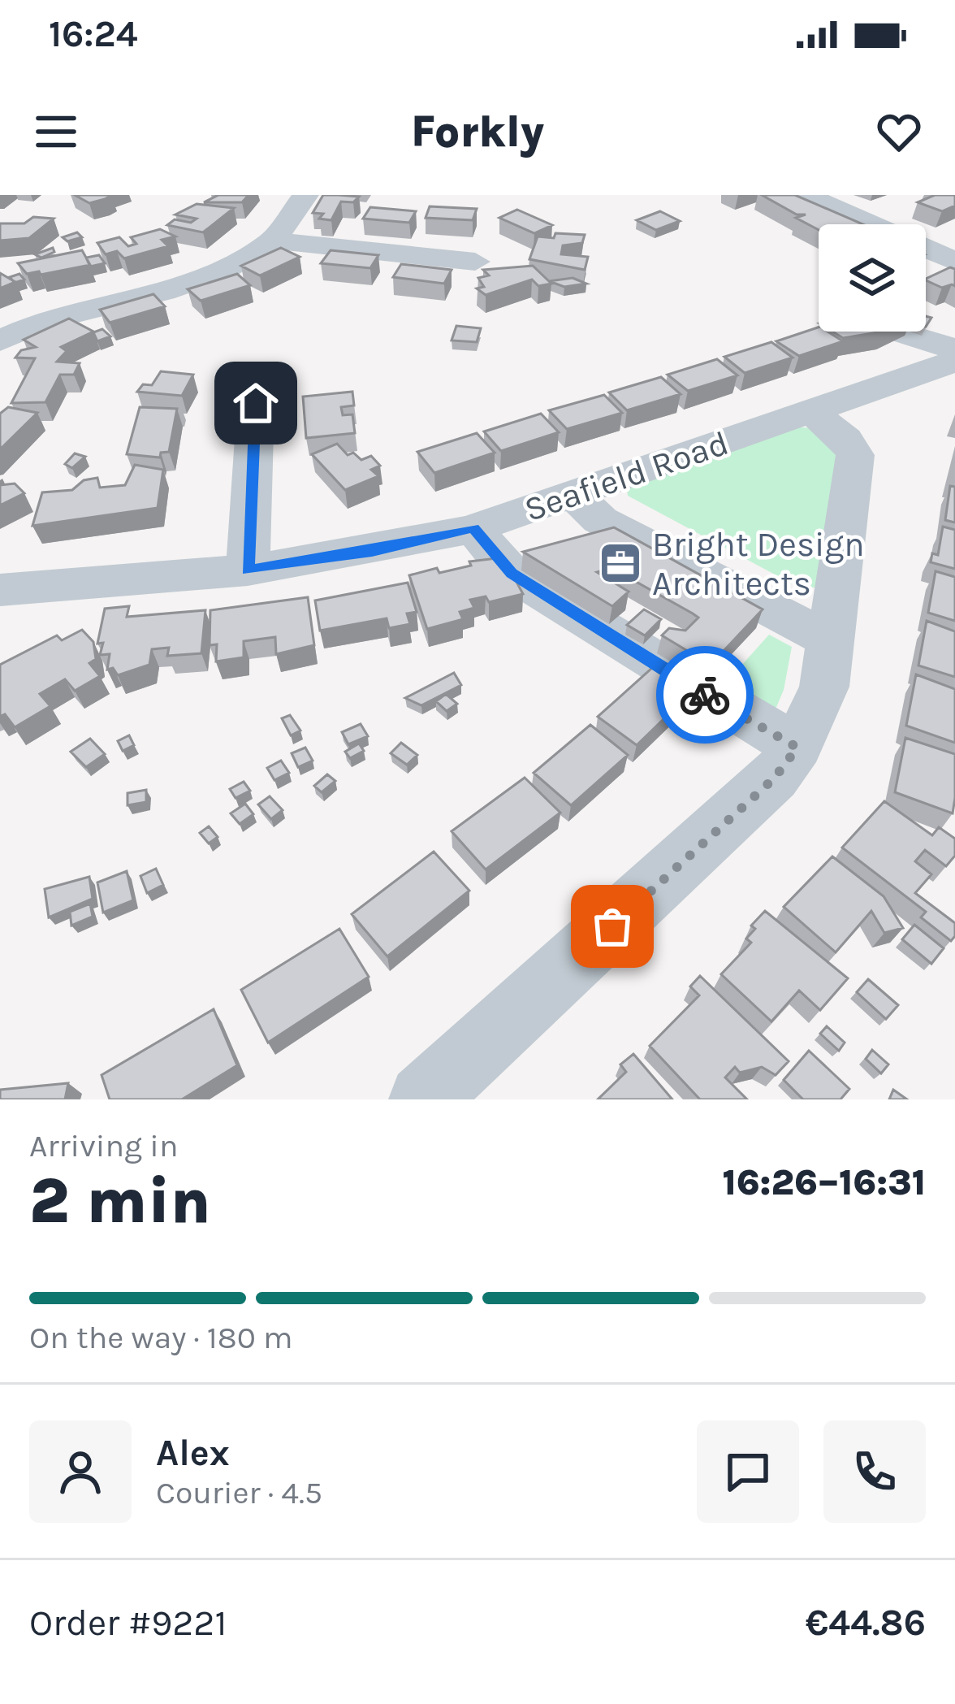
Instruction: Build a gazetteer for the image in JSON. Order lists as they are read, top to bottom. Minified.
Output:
{"streets":{"street":["Seafield Road"]},"places":{"office":["Bright Design Architects"]},"page":{"status":"16:24","header":"Forkly","heading":["2 min","Arriving in","16:26–16:31"],"panel":["Alex","Courier · 4.5","Order #9221","€44.86"],"bar":"On the way · 180 m"}}
